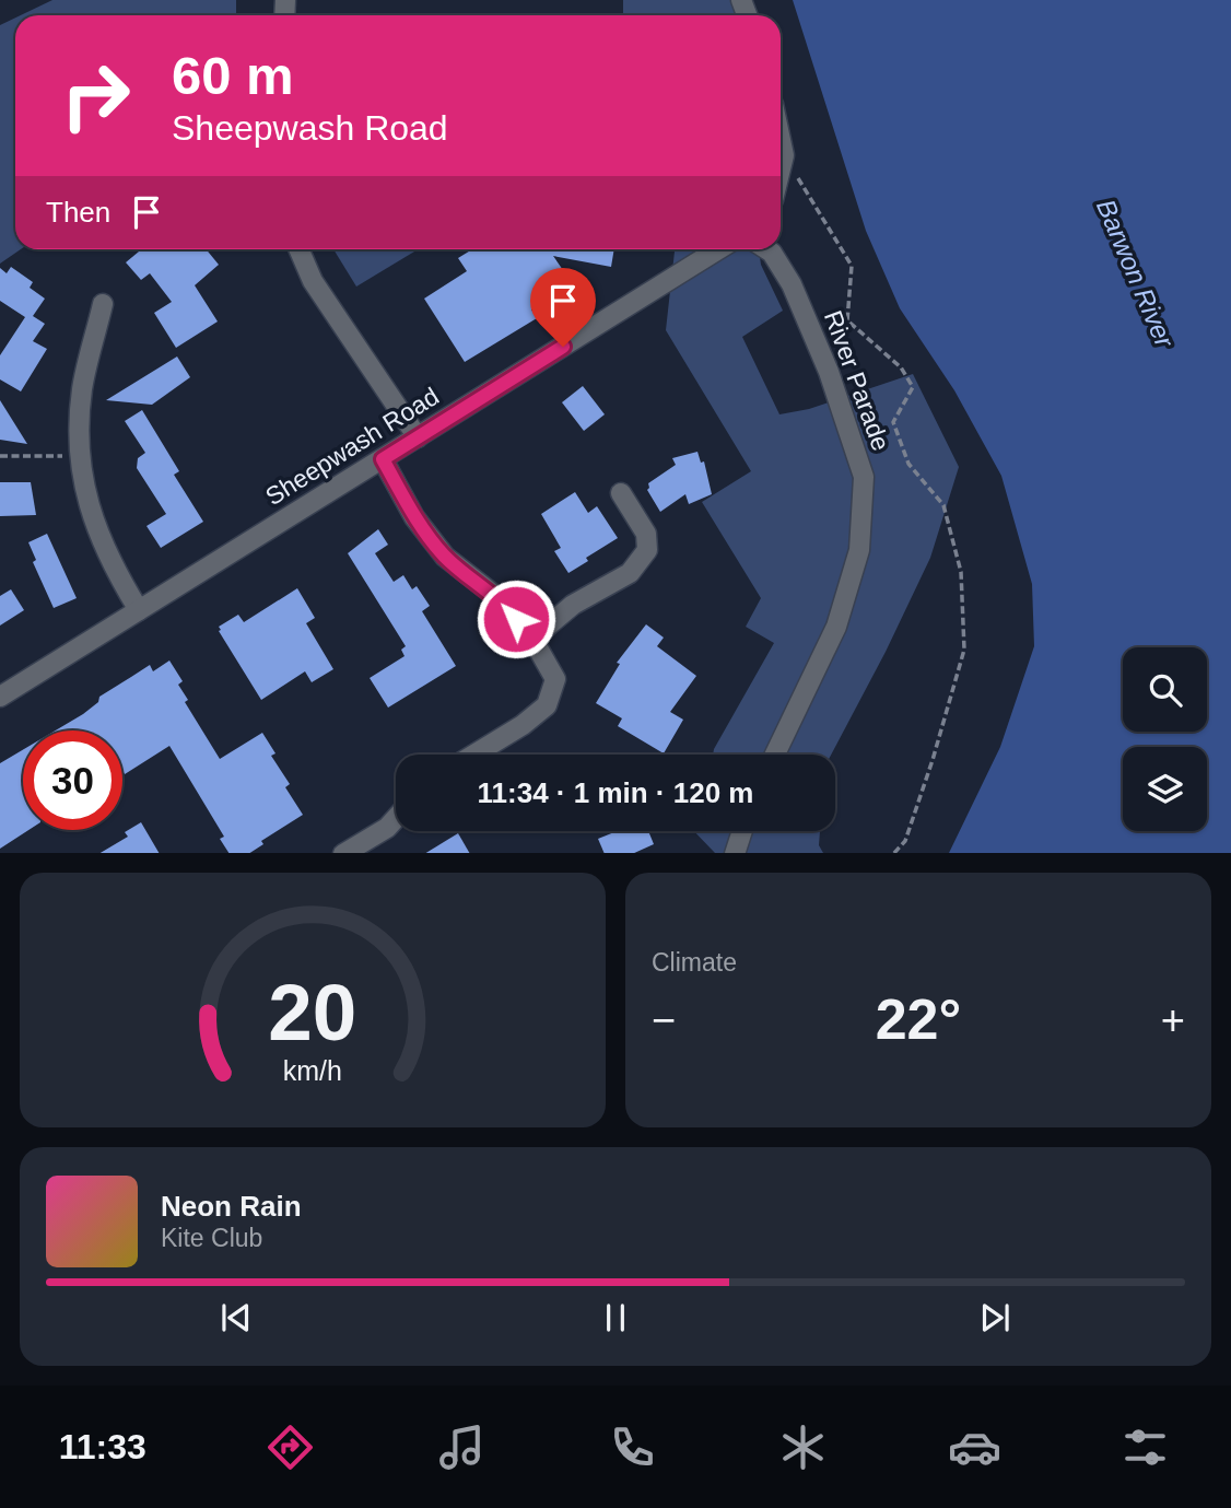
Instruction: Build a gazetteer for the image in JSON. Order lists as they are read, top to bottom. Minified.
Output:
{"streets":{"street":["River Parade","Sheepwash Road"]},"water":["Barwon River"],"page":{"turn":["60 m","Sheepwash Road"],"then":"Then","limit":"30","trip":"11:34 · 1 min · 120 m","tile":"Climate","heat":["−","22°","+"],"song":["Neon Rain","Kite Club"],"tabs":"11:33","gauge":["20","km/h"]}}
